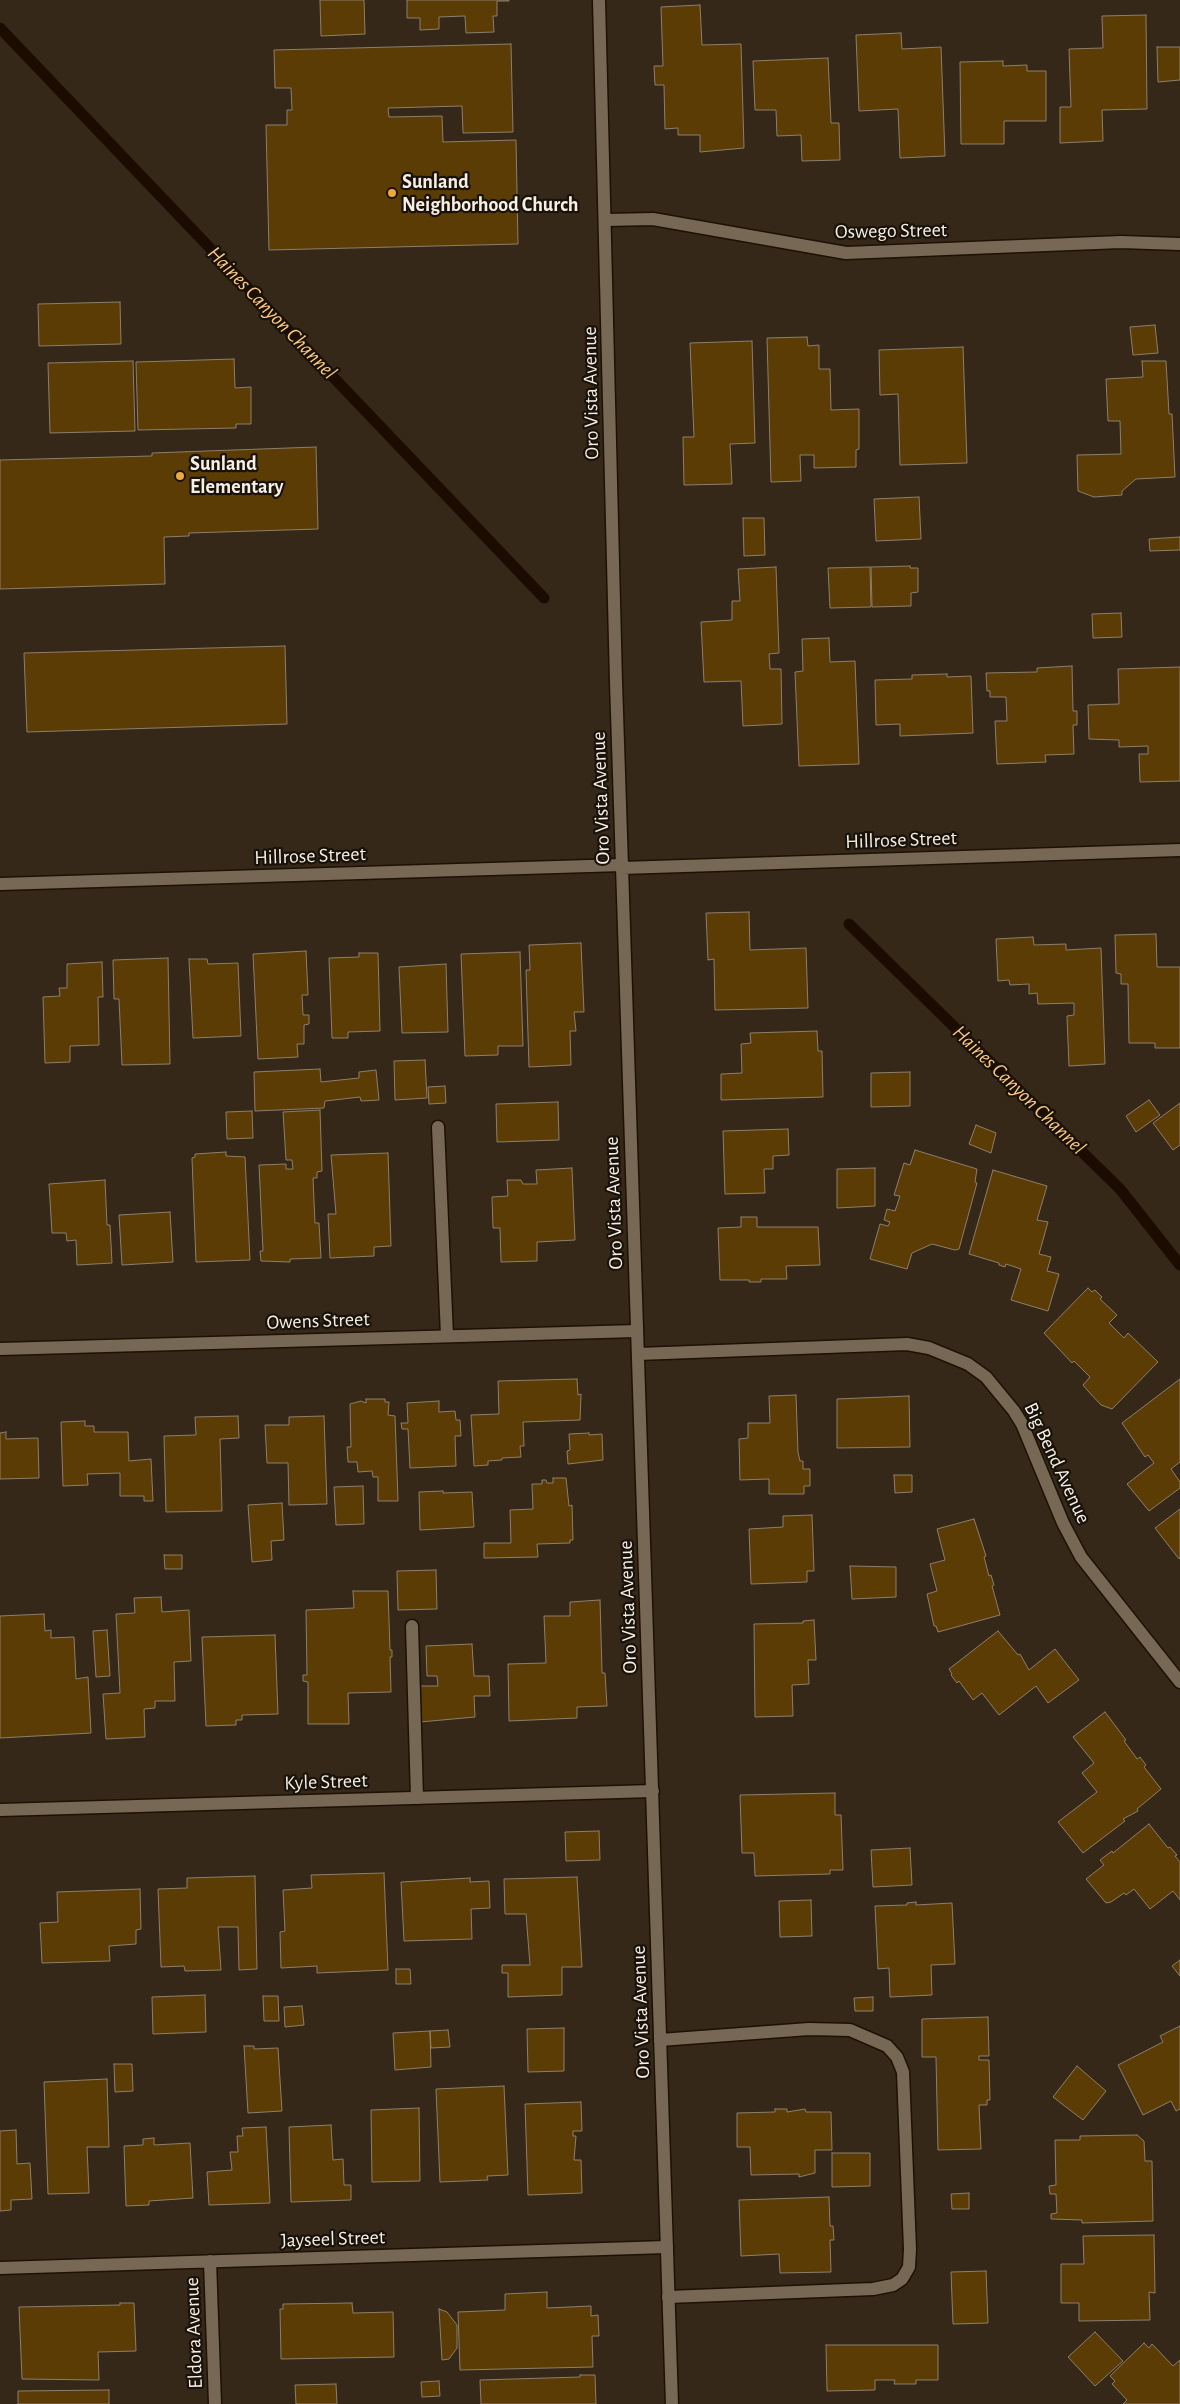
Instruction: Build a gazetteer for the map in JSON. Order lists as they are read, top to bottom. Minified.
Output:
{"streets":{"street":["Oswego Street","Oro Vista Avenue","Hillrose Street","Owens Street","Big Bend Avenue","Kyle Street","Jayseel Street","Eldora Avenue"]},"crossings":[["Oswego Street","Oro Vista Avenue"],["Oro Vista Avenue","Hillrose Street"],["Oro Vista Avenue","Owens Street"],["Oro Vista Avenue","Big Bend Avenue"],["Oro Vista Avenue","Kyle Street"],["Oro Vista Avenue","Jayseel Street"],["Jayseel Street","Eldora Avenue"]],"water":["Haines Canyon Channel"],"places":["Sunland Neighborhood Church","Sunland Elementary"]}
